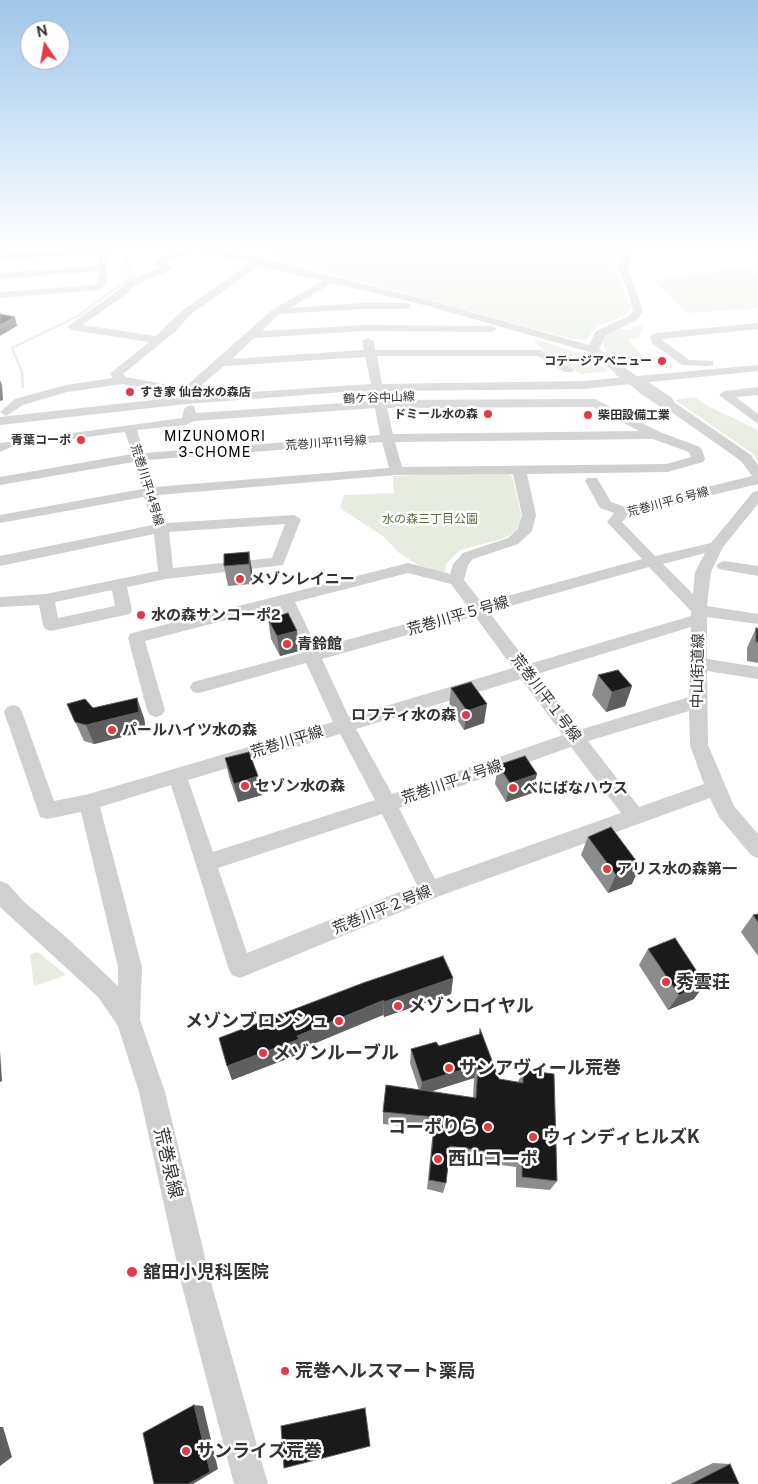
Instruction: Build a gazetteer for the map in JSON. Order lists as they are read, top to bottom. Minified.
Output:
{"streets":{"street":["鶴ケ谷中山線","荒巻川平11号線","荒巻川平14号線","荒巻川平６号線","荒巻川平５号線","中山街道線","荒巻川平１号線","荒巻川平線","荒巻川平４号線","荒巻川平２号線","荒巻泉線"]},"crossings":[["荒巻川平11号線","荒巻川平14号線"],["荒巻川平６号線","荒巻川平５号線"],["荒巻川平６号線","中山街道線"],["荒巻川平６号線","荒巻川平線"],["荒巻川平５号線","中山街道線"],["荒巻川平５号線","荒巻川平１号線"],["中山街道線","荒巻川平線"],["中山街道線","荒巻川平４号線"],["中山街道線","荒巻川平２号線"],["荒巻川平１号線","荒巻川平線"],["荒巻川平１号線","荒巻川平４号線"],["荒巻川平１号線","荒巻川平２号線"],["荒巻川平線","荒巻川平２号線"],["荒巻川平４号線","荒巻川平２号線"]],"districts":["MIZUNOMORI 3-CHOME"],"parks":["水の森三丁目公園"],"places":["コテージアベニュー","すき家 仙台水の森店","ドミール水の森","柴田設備工業","青葉コーポ","メゾンレイニー","水の森サンコーポ2","青鈴館","ロフティ水の森","パールハイツ水の森","セゾン水の森","べにばなハウス","アリス水の森第一","秀雲荘","メゾンロイヤル","メゾンブロンシュ","メゾンルーブル","サンアヴィール荒巻","コーポりら","ウィンディヒルズK","西山コーポ","舘田小児科医院","荒巻ヘルスマート薬局","サンライズ荒巻"],"north":"top"}
